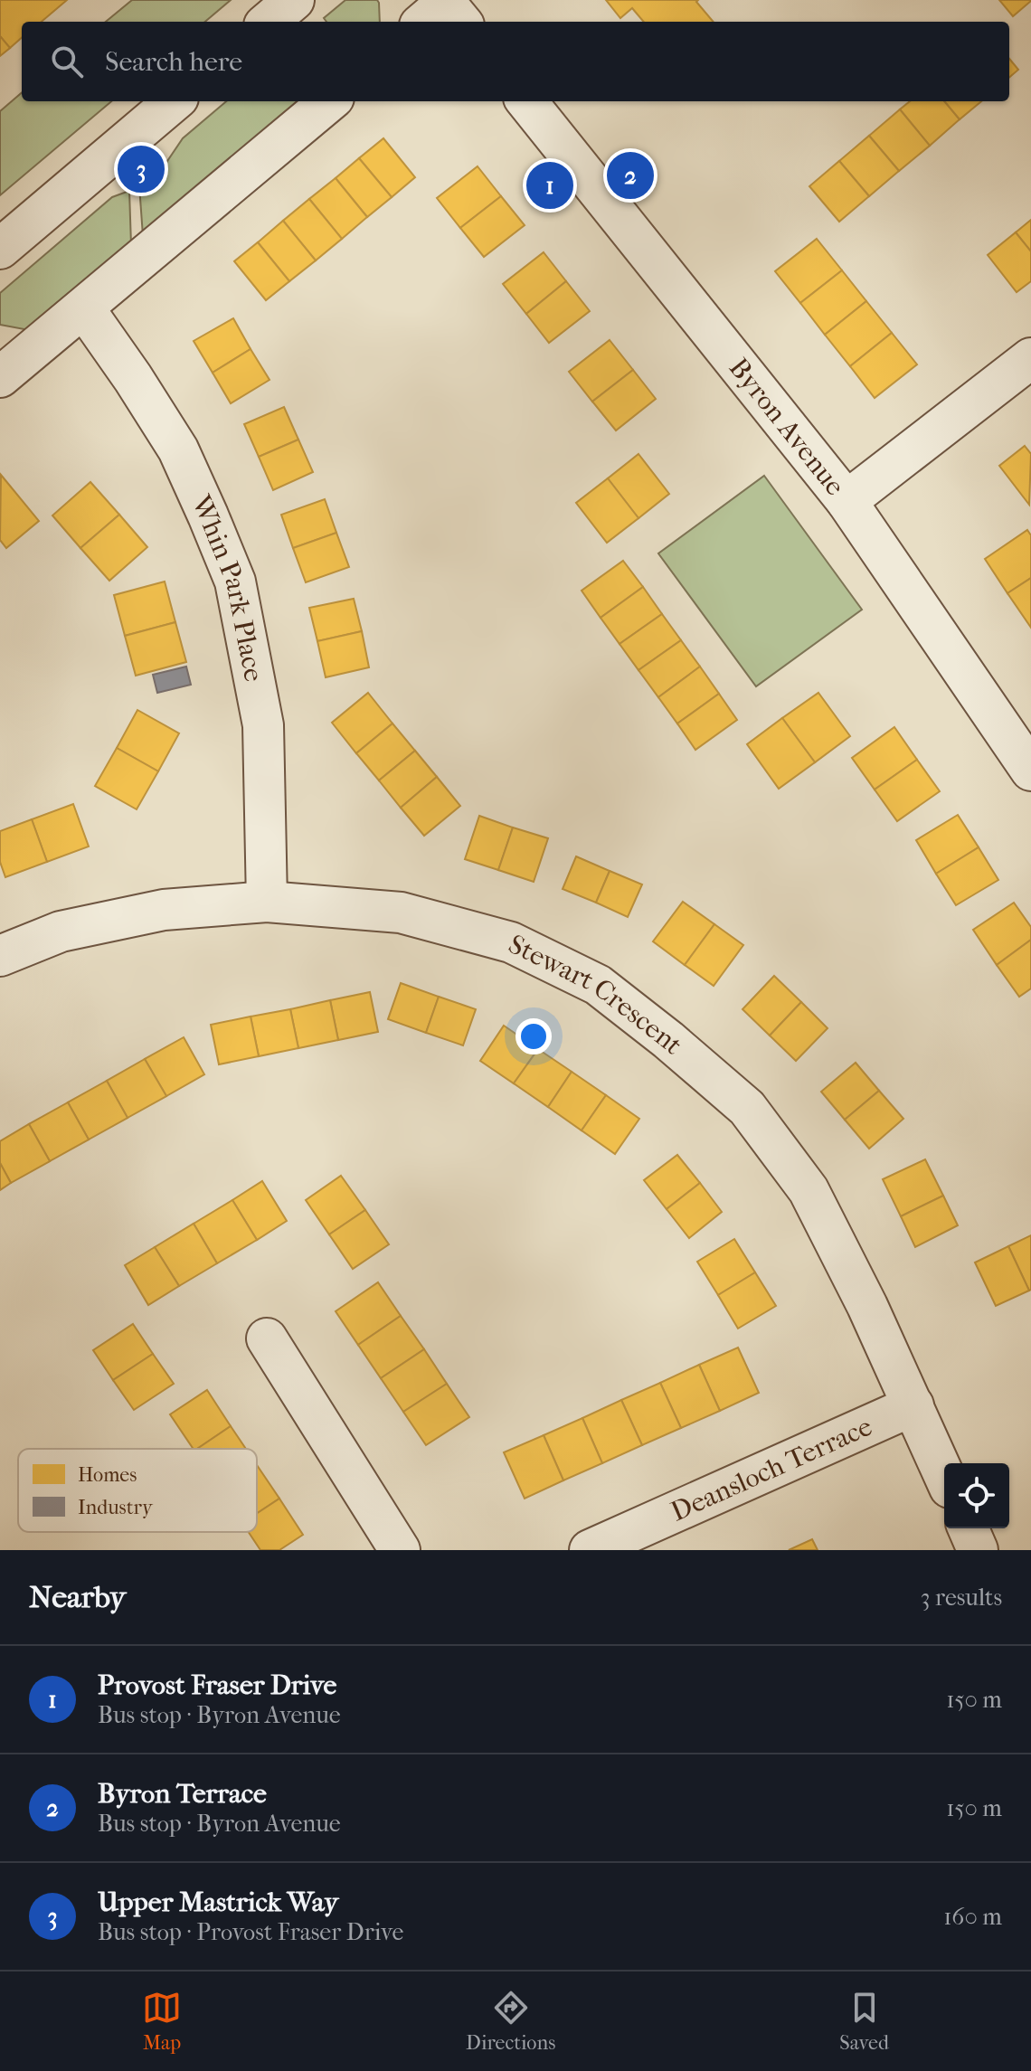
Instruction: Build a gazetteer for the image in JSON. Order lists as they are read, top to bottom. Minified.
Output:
{"streets":{"street":["Byron Avenue","Whin Park Place","Stewart Crescent","Deansloch Terrace"]},"crossings":[["Whin Park Place","Stewart Crescent"],["Stewart Crescent","Deansloch Terrace"]],"legend":["Homes","Industry"],"page":{"search":"Search here","pins":["3","2","1"],"heading":["Nearby","3 results"],"list":[{"mark":"1","name":"Provost Fraser Drive","note":"Bus stop · Byron Avenue","value":"150 m"},{"mark":"2","name":"Byron Terrace","note":"Bus stop · Byron Avenue","value":"150 m"},{"mark":"3","name":"Upper Mastrick Way","note":"Bus stop · Provost Fraser Drive","value":"160 m"}],"nav":["Map","Directions","Saved"]}}
